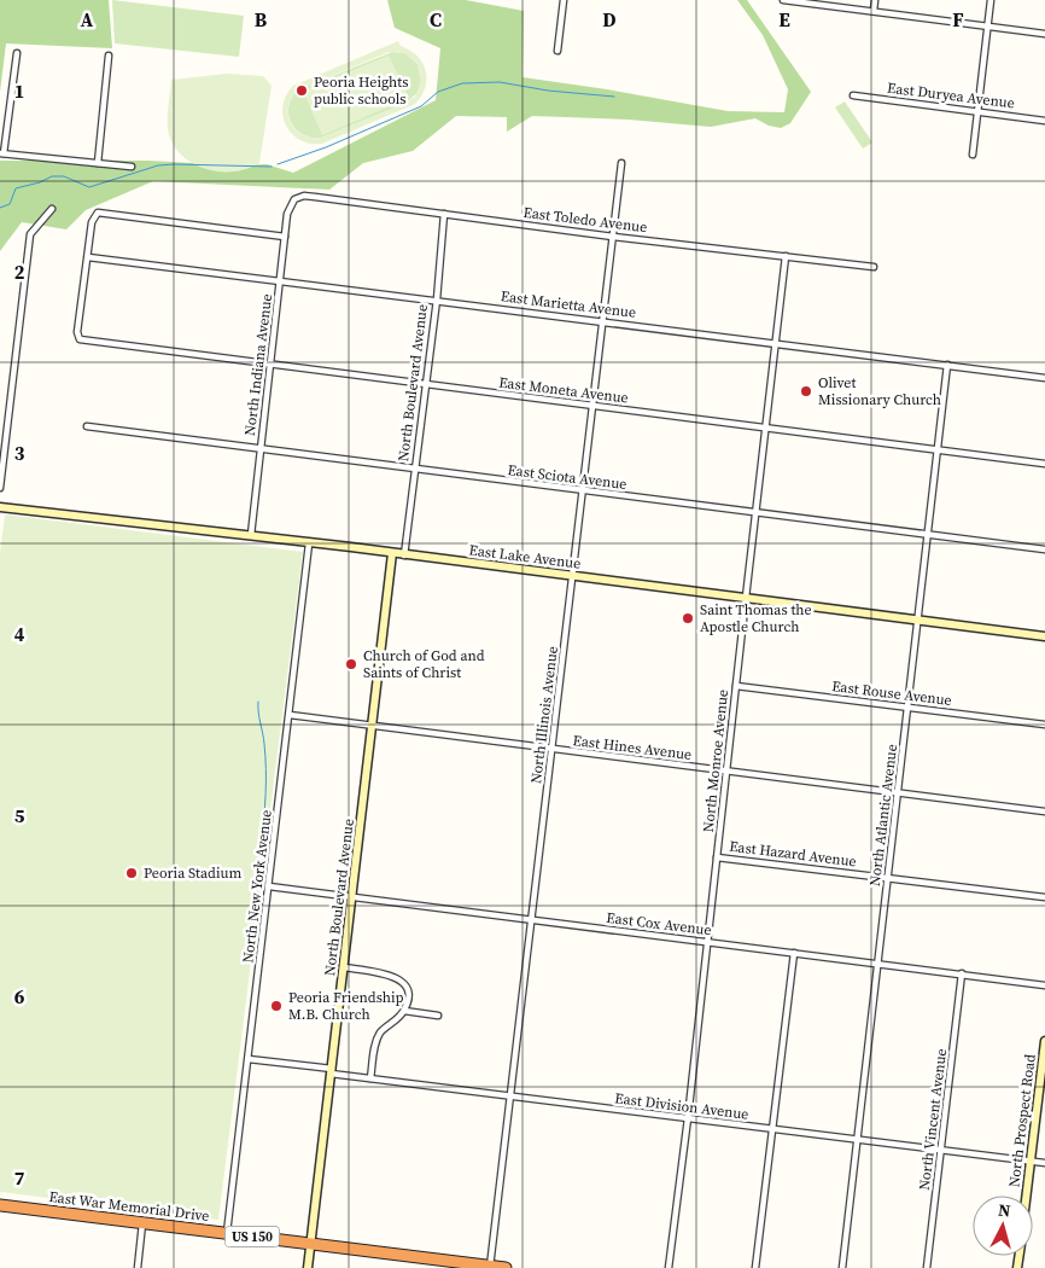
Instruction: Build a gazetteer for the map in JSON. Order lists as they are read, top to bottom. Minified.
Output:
{"streets":{"highway":["East War Memorial Drive","US 150"],"street":["East Duryea Avenue","East Toledo Avenue","East Marietta Avenue","North Indiana Avenue","North Boulevard Avenue","East Moneta Avenue","East Sciota Avenue","East Lake Avenue","East Rouse Avenue","North Illinois Avenue","East Hines Avenue","North Monroe Avenue","North Atlantic Avenue","East Hazard Avenue","North New York Avenue","East Cox Avenue","East Division Avenue","North Vincent Avenue","North Prospect Road"]},"crossings":[["East Toledo Avenue","North Indiana Avenue"],["East Toledo Avenue","North Boulevard Avenue"],["East Toledo Avenue","North Illinois Avenue"],["East Toledo Avenue","North Monroe Avenue"],["East Marietta Avenue","North Indiana Avenue"],["East Marietta Avenue","North Boulevard Avenue"],["East Marietta Avenue","East Moneta Avenue"],["East Marietta Avenue","North Illinois Avenue"],["East Marietta Avenue","North Monroe Avenue"],["East Marietta Avenue","North Atlantic Avenue"],["North Indiana Avenue","East Moneta Avenue"],["North Indiana Avenue","East Sciota Avenue"],["North Indiana Avenue","East Lake Avenue"],["North Boulevard Avenue","East Moneta Avenue"],["North Boulevard Avenue","East Sciota Avenue"],["North Boulevard Avenue","East Lake Avenue"],["North Boulevard Avenue","East Hines Avenue"],["North Boulevard Avenue","East Cox Avenue"],["North Boulevard Avenue","East Division Avenue"],["North Boulevard Avenue","East War Memorial Drive"],["East Moneta Avenue","North Illinois Avenue"],["East Moneta Avenue","North Monroe Avenue"],["East Moneta Avenue","North Atlantic Avenue"],["East Sciota Avenue","North Illinois Avenue"],["East Sciota Avenue","North Monroe Avenue"],["East Sciota Avenue","North Atlantic Avenue"],["East Lake Avenue","North Illinois Avenue"],["East Lake Avenue","North Monroe Avenue"],["East Lake Avenue","North Atlantic Avenue"],["East Lake Avenue","North New York Avenue"],["East Rouse Avenue","North Monroe Avenue"],["East Rouse Avenue","North Atlantic Avenue"],["North Illinois Avenue","East Hines Avenue"],["North Illinois Avenue","East Cox Avenue"],["North Illinois Avenue","East Division Avenue"],["North Illinois Avenue","East War Memorial Drive"],["East Hines Avenue","North Monroe Avenue"],["East Hines Avenue","North Atlantic Avenue"],["East Hines Avenue","North New York Avenue"],["North Monroe Avenue","East Hazard Avenue"],["North Monroe Avenue","East Cox Avenue"],["North Monroe Avenue","East Division Avenue"],["North Atlantic Avenue","East Hazard Avenue"],["North Atlantic Avenue","East Cox Avenue"],["North Atlantic Avenue","East Division Avenue"],["North New York Avenue","East Cox Avenue"],["North New York Avenue","East Division Avenue"],["North New York Avenue","East War Memorial Drive"],["East Cox Avenue","North Vincent Avenue"],["East Division Avenue","North Vincent Avenue"],["East Division Avenue","North Prospect Road"]],"places":["Peoria Heights public schools","Olivet Missionary Church","Saint Thomas the Apostle Church","Church of God and Saints of Christ","Peoria Stadium","Peoria Friendship M.B. Church"],"north":"top","grid":{"columns":["A","B","C","D","E","F"],"rows":["1","2","3","4","5","6","7"]}}
